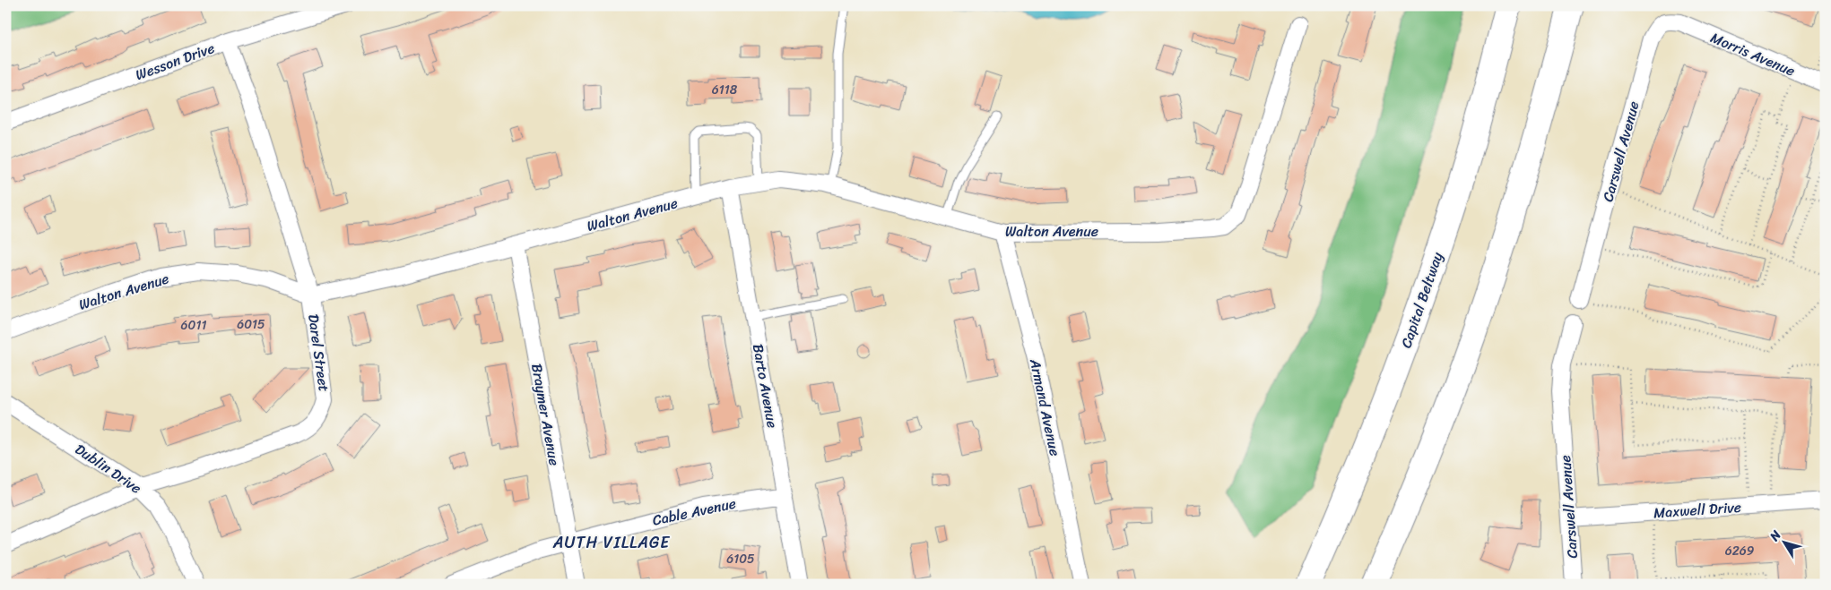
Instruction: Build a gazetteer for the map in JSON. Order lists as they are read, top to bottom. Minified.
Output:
{"streets":{"highway":["Capital Beltway"],"street":["Morris Avenue","Wesson Drive","Carswell Avenue","Walton Avenue","Darel Street","Barto Avenue","Armand Avenue","Braymer Avenue","Dublin Drive","Maxwell Drive","Cable Avenue"]},"crossings":[["Morris Avenue","Carswell Avenue"],["Wesson Drive","Darel Street"],["Carswell Avenue","Maxwell Drive"],["Walton Avenue","Darel Street"],["Walton Avenue","Barto Avenue"],["Walton Avenue","Armand Avenue"],["Walton Avenue","Braymer Avenue"],["Darel Street","Dublin Drive"],["Barto Avenue","Cable Avenue"],["Braymer Avenue","Cable Avenue"]],"districts":["AUTH VILLAGE"],"house_numbers":["6118","6015","6011","6269","6105"],"north":"top left"}
